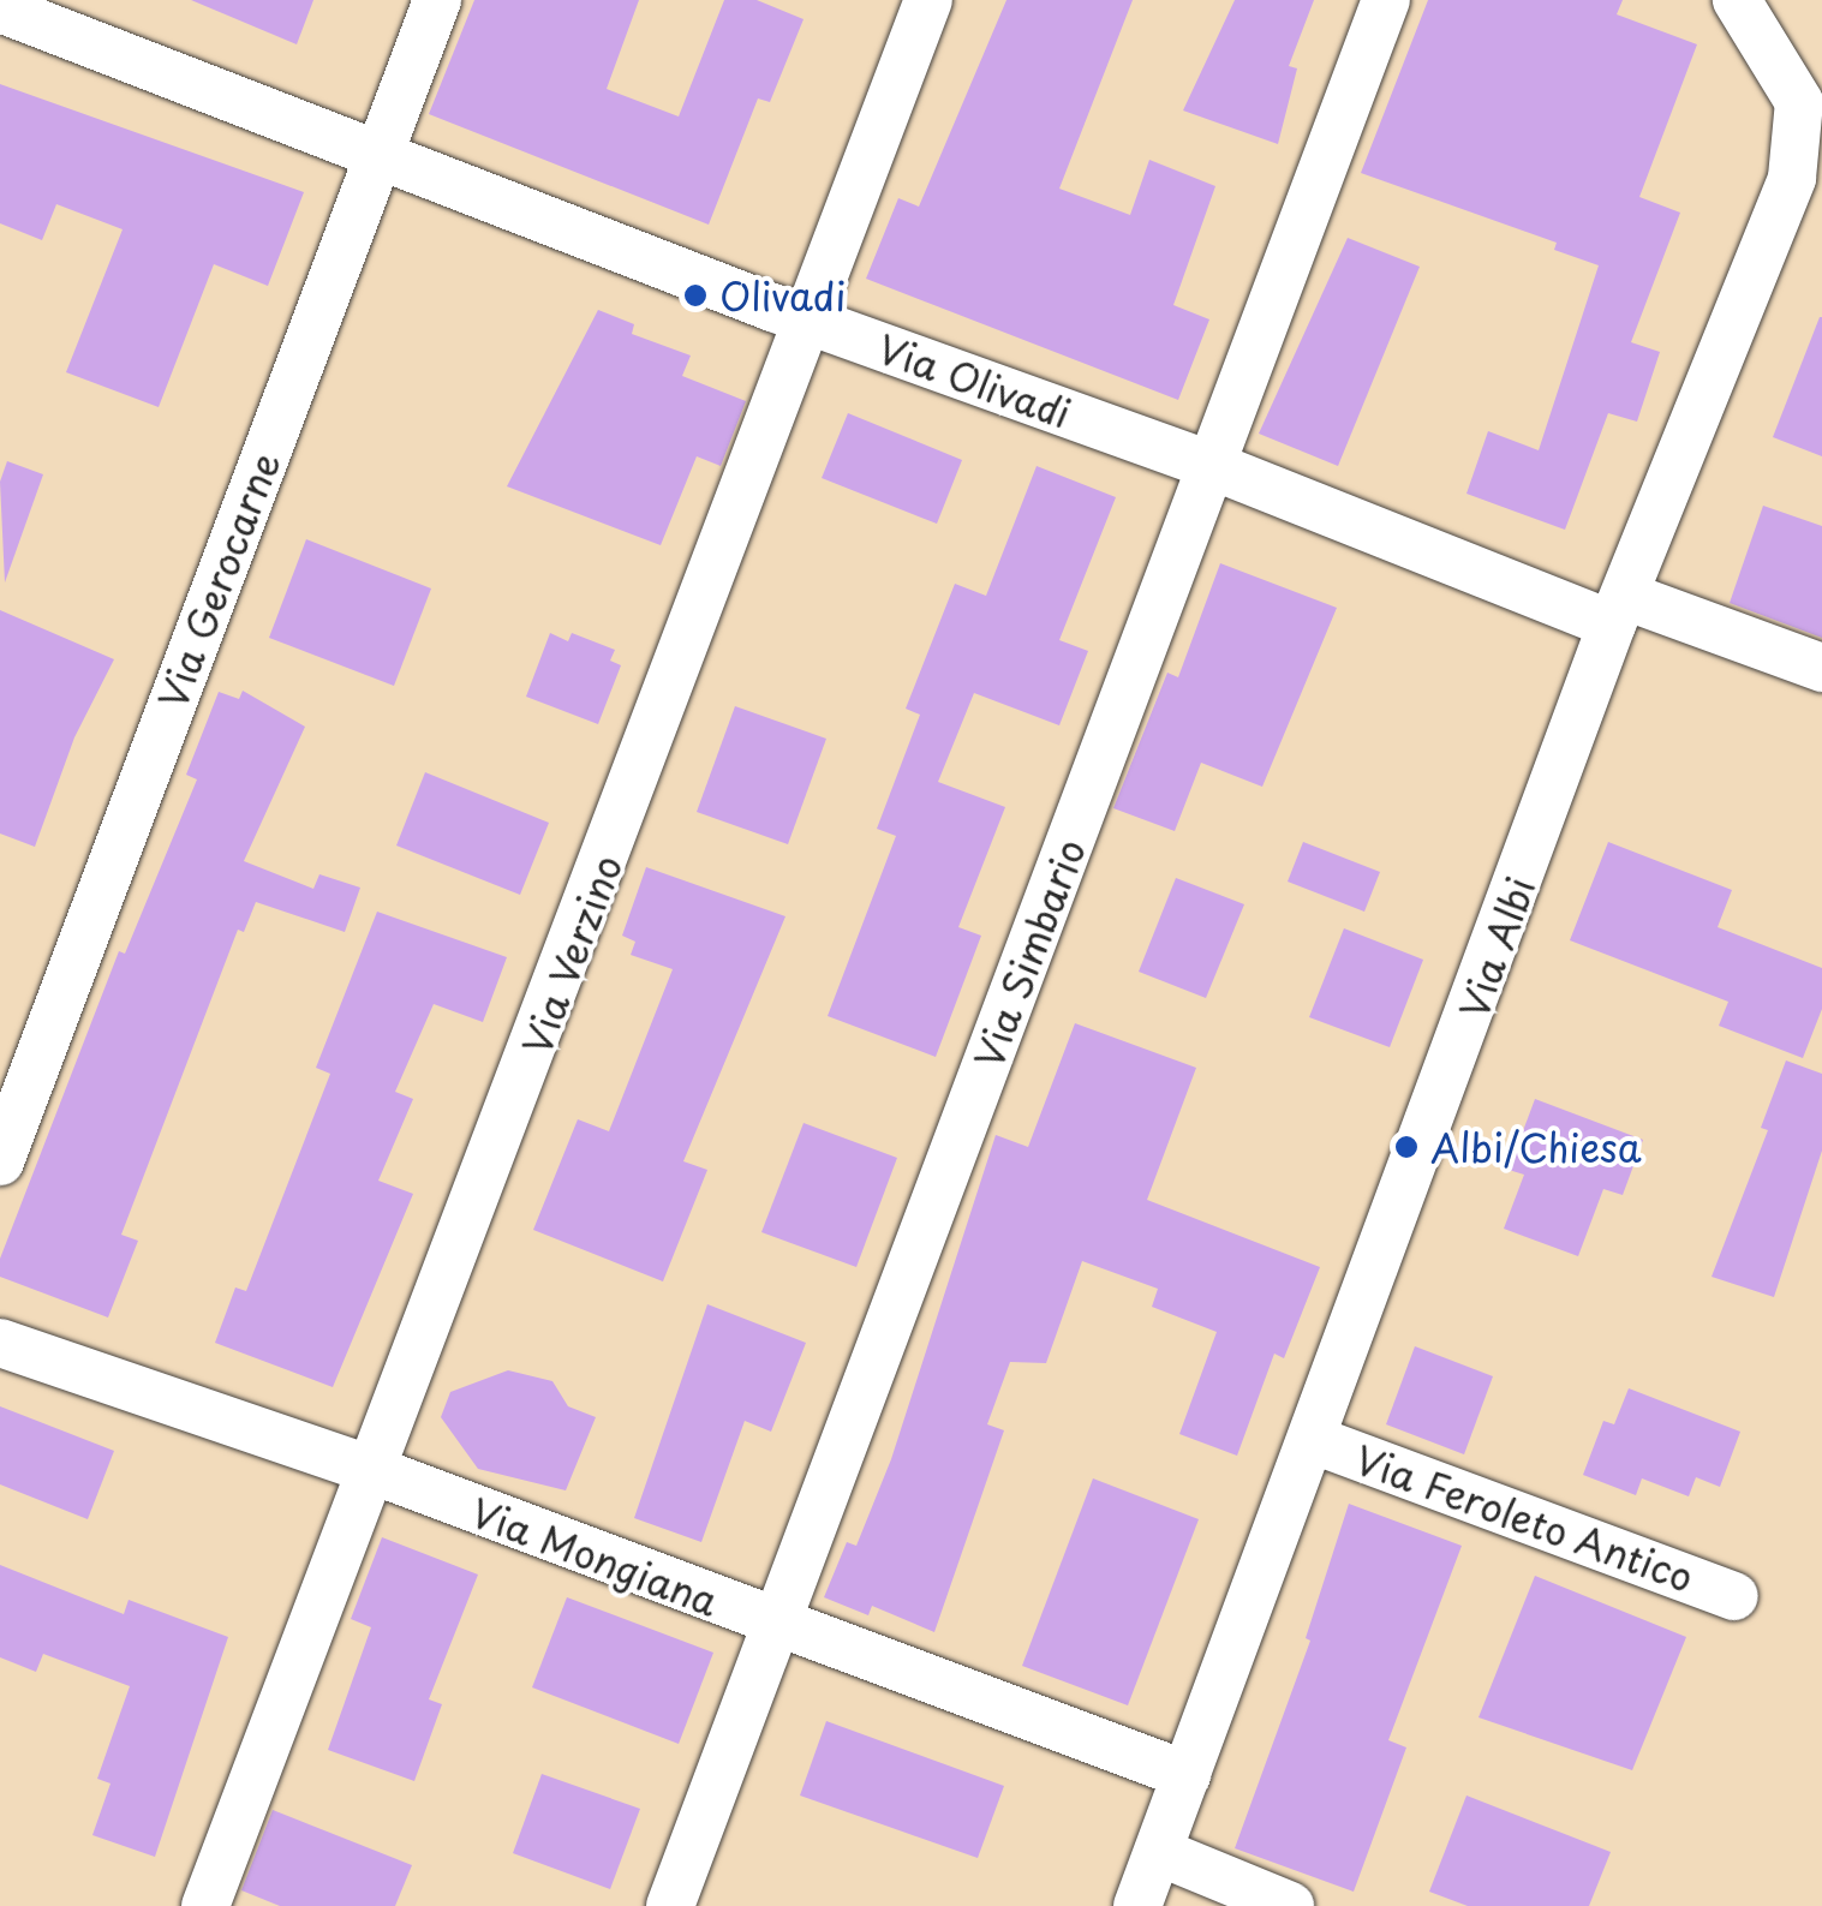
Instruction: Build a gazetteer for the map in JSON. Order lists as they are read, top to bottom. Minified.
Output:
{"streets":{"street":["Via Olivadi","Via Gerocarne","Via Albi","Via Simbario","Via Verzino","Via Feroleto Antico","Via Mongiana"]},"crossings":[["Via Olivadi","Via Gerocarne"],["Via Olivadi","Via Albi"],["Via Olivadi","Via Simbario"],["Via Olivadi","Via Verzino"],["Via Albi","Via Feroleto Antico"],["Via Albi","Via Mongiana"],["Via Simbario","Via Mongiana"],["Via Verzino","Via Mongiana"]],"places":["Olivadi","Albi/Chiesa"]}
